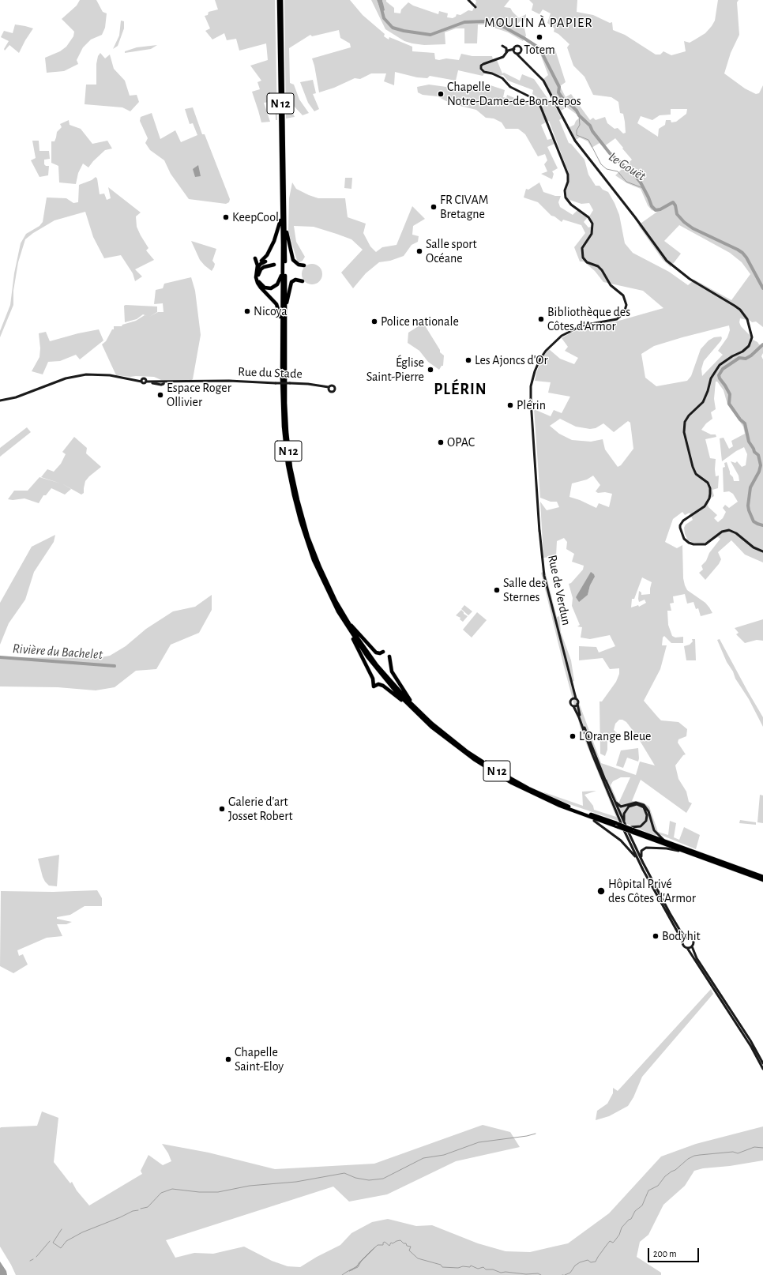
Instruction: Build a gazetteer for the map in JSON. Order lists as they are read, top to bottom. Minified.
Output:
{"streets":{"highway":["N 12"],"main road":["Rue du Stade","Rue de Verdun"]},"districts":["MOULIN À PAPIER","PLÉRIN"],"water":["Le Gouët","Rivière du Bachelet"],"places":["Totem","Chapelle Notre-Dame-de-Bon-Repos","FR CIVAM Bretagne","KeepCool","Salle sport Océane","Nicoya","Bibliothèque des Côtes d'Armor","Police nationale","Les Ajoncs d'Or","Église Saint-Pierre","Espace Roger Ollivier","Plérin","OPAC","Salle des Sternes","L'Orange Bleue","Galerie d'art Josset Robert","Hôpital Privé des Côtes d'Armor","Bodyhit","Chapelle Saint-Eloy"],"scale_bar":"200 m"}
